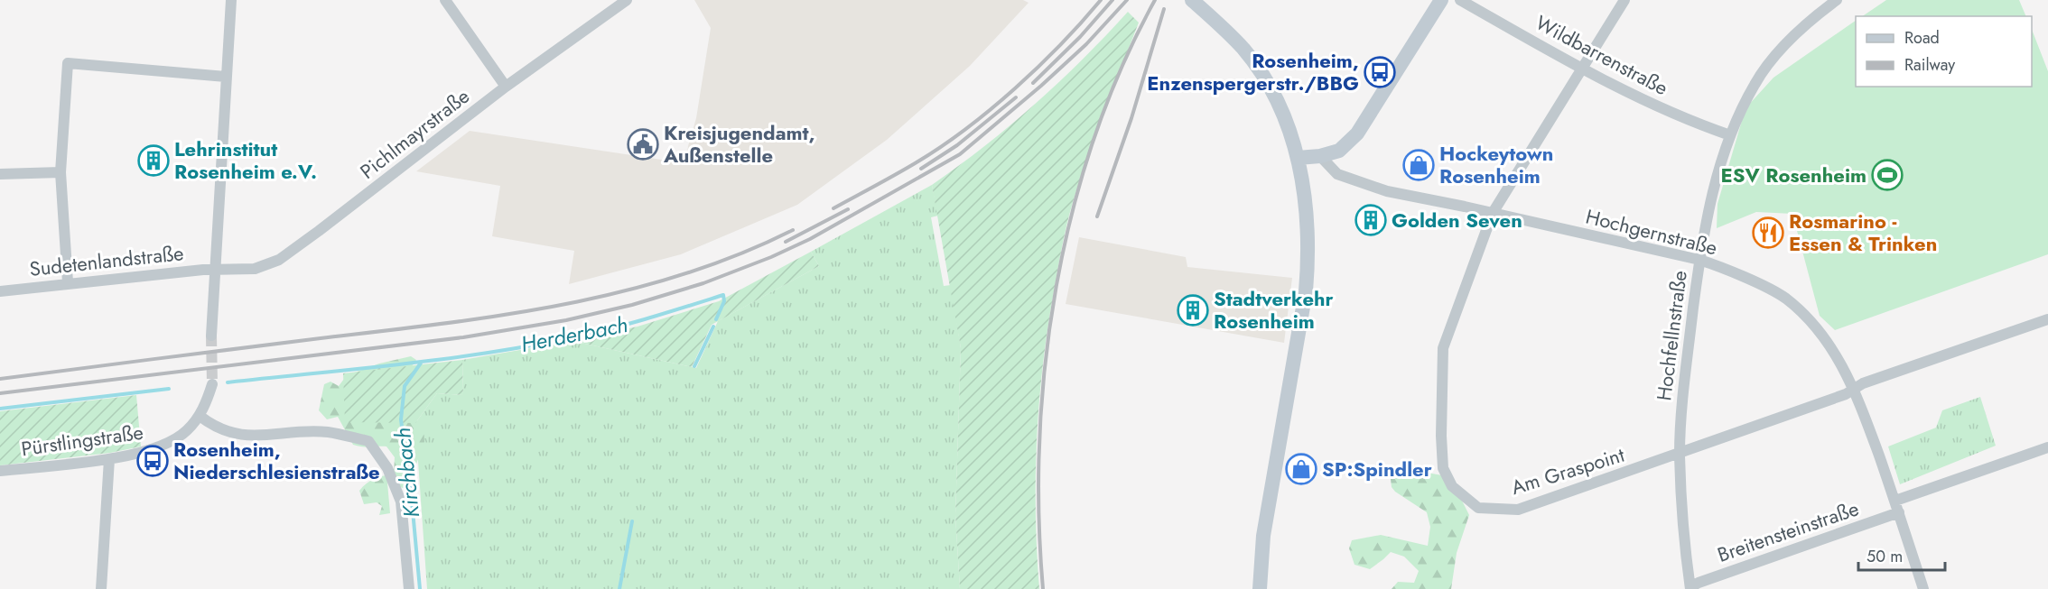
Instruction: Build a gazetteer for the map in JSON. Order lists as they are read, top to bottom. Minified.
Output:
{"streets":{"street":["Wildbarrenstraße","Pichlmayrstraße","Hochgernstraße","Sudetenlandstraße","Hochfellnstraße","Pürstlingstraße","Am Graspoint","Breitensteinstraße"]},"crossings":[["Wildbarrenstraße","Hochfellnstraße"],["Wildbarrenstraße","Am Graspoint"],["Pichlmayrstraße","Sudetenlandstraße"],["Hochgernstraße","Hochfellnstraße"],["Hochgernstraße","Am Graspoint"],["Hochgernstraße","Breitensteinstraße"],["Hochfellnstraße","Am Graspoint"],["Hochfellnstraße","Breitensteinstraße"]],"water":["Herderbach","Kirchbach"],"places":{"bus stop":["Rosenheim, Enzenspergerstr./BBG","Rosenheim, Niederschlesienstraße"],"public building":["Kreisjugendamt, Außenstelle"],"building":["Lehrinstitut Rosenheim e.V.","Golden Seven","Stadtverkehr Rosenheim"],"shop":["Hockeytown Rosenheim","SP:Spindler"],"sports":["ESV Rosenheim"],"restaurant":["Rosmarino - Essen & Trinken"]},"legend":["Road","Railway"],"scale_bar":"50 m"}
